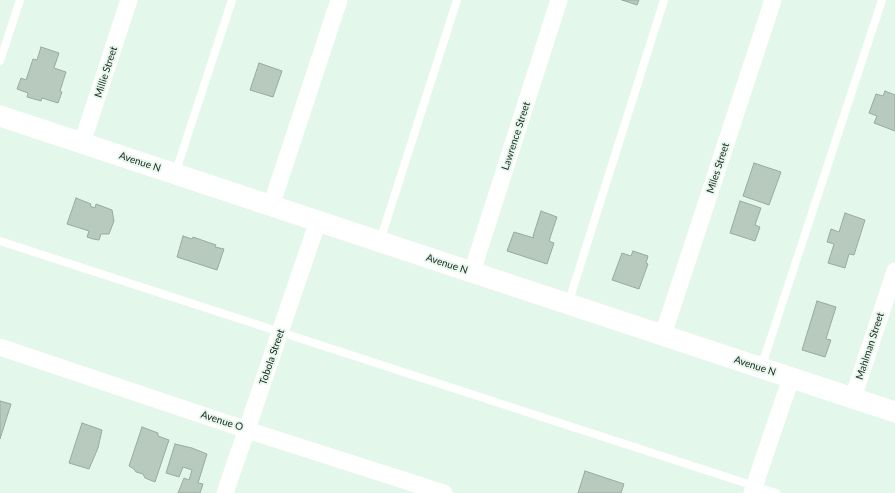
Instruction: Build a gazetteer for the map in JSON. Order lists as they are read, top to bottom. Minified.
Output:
{"streets":{"street":["Millie Street","Lawrence Street","Avenue N","Miles Street","Mahlman Street","Tobola Street","Avenue O"]},"crossings":[["Millie Street","Avenue N"],["Lawrence Street","Avenue N"],["Avenue N","Miles Street"],["Avenue N","Mahlman Street"],["Avenue N","Tobola Street"],["Tobola Street","Avenue O"]]}
